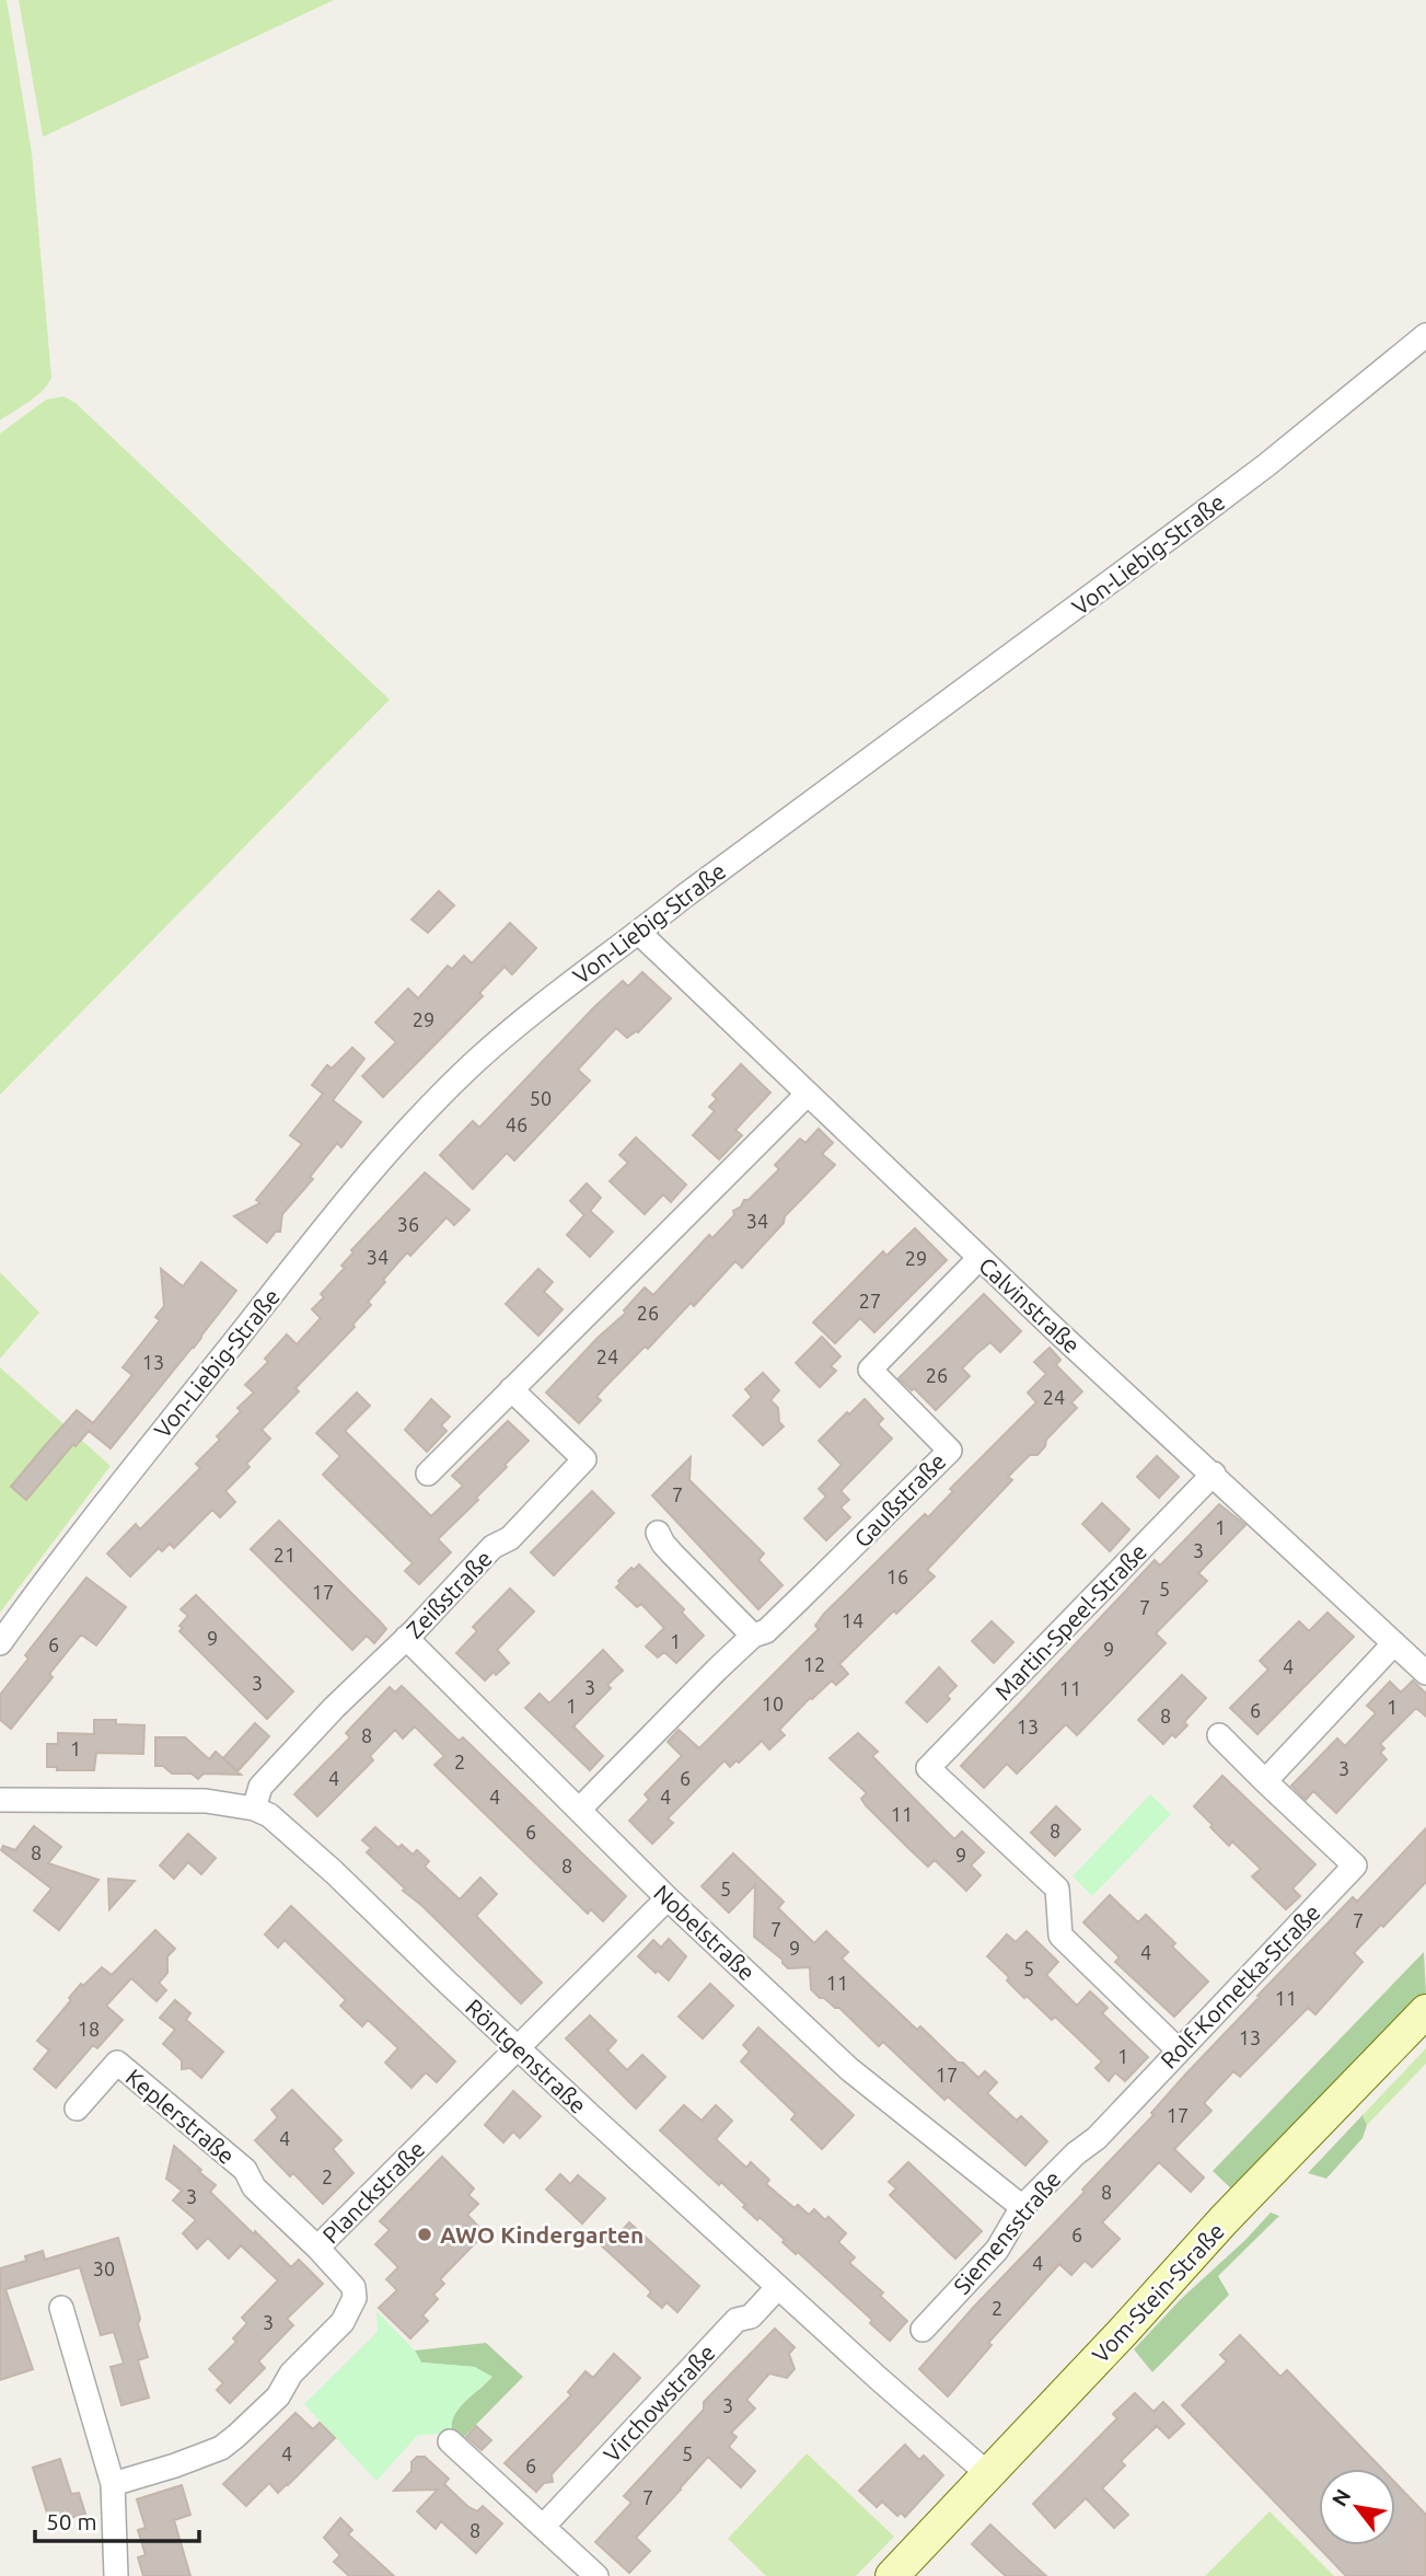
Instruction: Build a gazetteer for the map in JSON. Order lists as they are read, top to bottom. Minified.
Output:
{"streets":{"main road":["Vom-Stein-Straße"],"street":["Von-Liebig-Straße","Calvinstraße","Gaußstraße","Zeißstraße","Martin-Speel-Straße","Nobelstraße","Rolf-Kornetka-Straße","Röntgenstraße","Keplerstraße","Planckstraße","Siemensstraße","Virchowstraße"]},"crossings":[["Von-Liebig-Straße","Calvinstraße"],["Calvinstraße","Gaußstraße"],["Calvinstraße","Martin-Speel-Straße"],["Gaußstraße","Nobelstraße"],["Zeißstraße","Nobelstraße"],["Zeißstraße","Röntgenstraße"],["Martin-Speel-Straße","Rolf-Kornetka-Straße"],["Nobelstraße","Planckstraße"],["Nobelstraße","Siemensstraße"],["Rolf-Kornetka-Straße","Siemensstraße"],["Röntgenstraße","Planckstraße"],["Röntgenstraße","Vom-Stein-Straße"],["Röntgenstraße","Virchowstraße"],["Keplerstraße","Planckstraße"]],"places":["AWO Kindergarten"],"house_numbers":["29","50","46","34","36","34","29","27","26","24","13","26","24","7","1","3","21","16","5","17","7","14","9","1","6","9","12","4","3","3","11","10","1","1","6","8","13","8","1","2","3","4","6","4","4","11","8","6","8","9","8","5","7","7","9","4","5","11","11","18","13","1","17","17","4","2","8","3","6","4","30","2","3","3","4","5","6","7","8"],"scale_bar":"50 m","north":"top left"}
